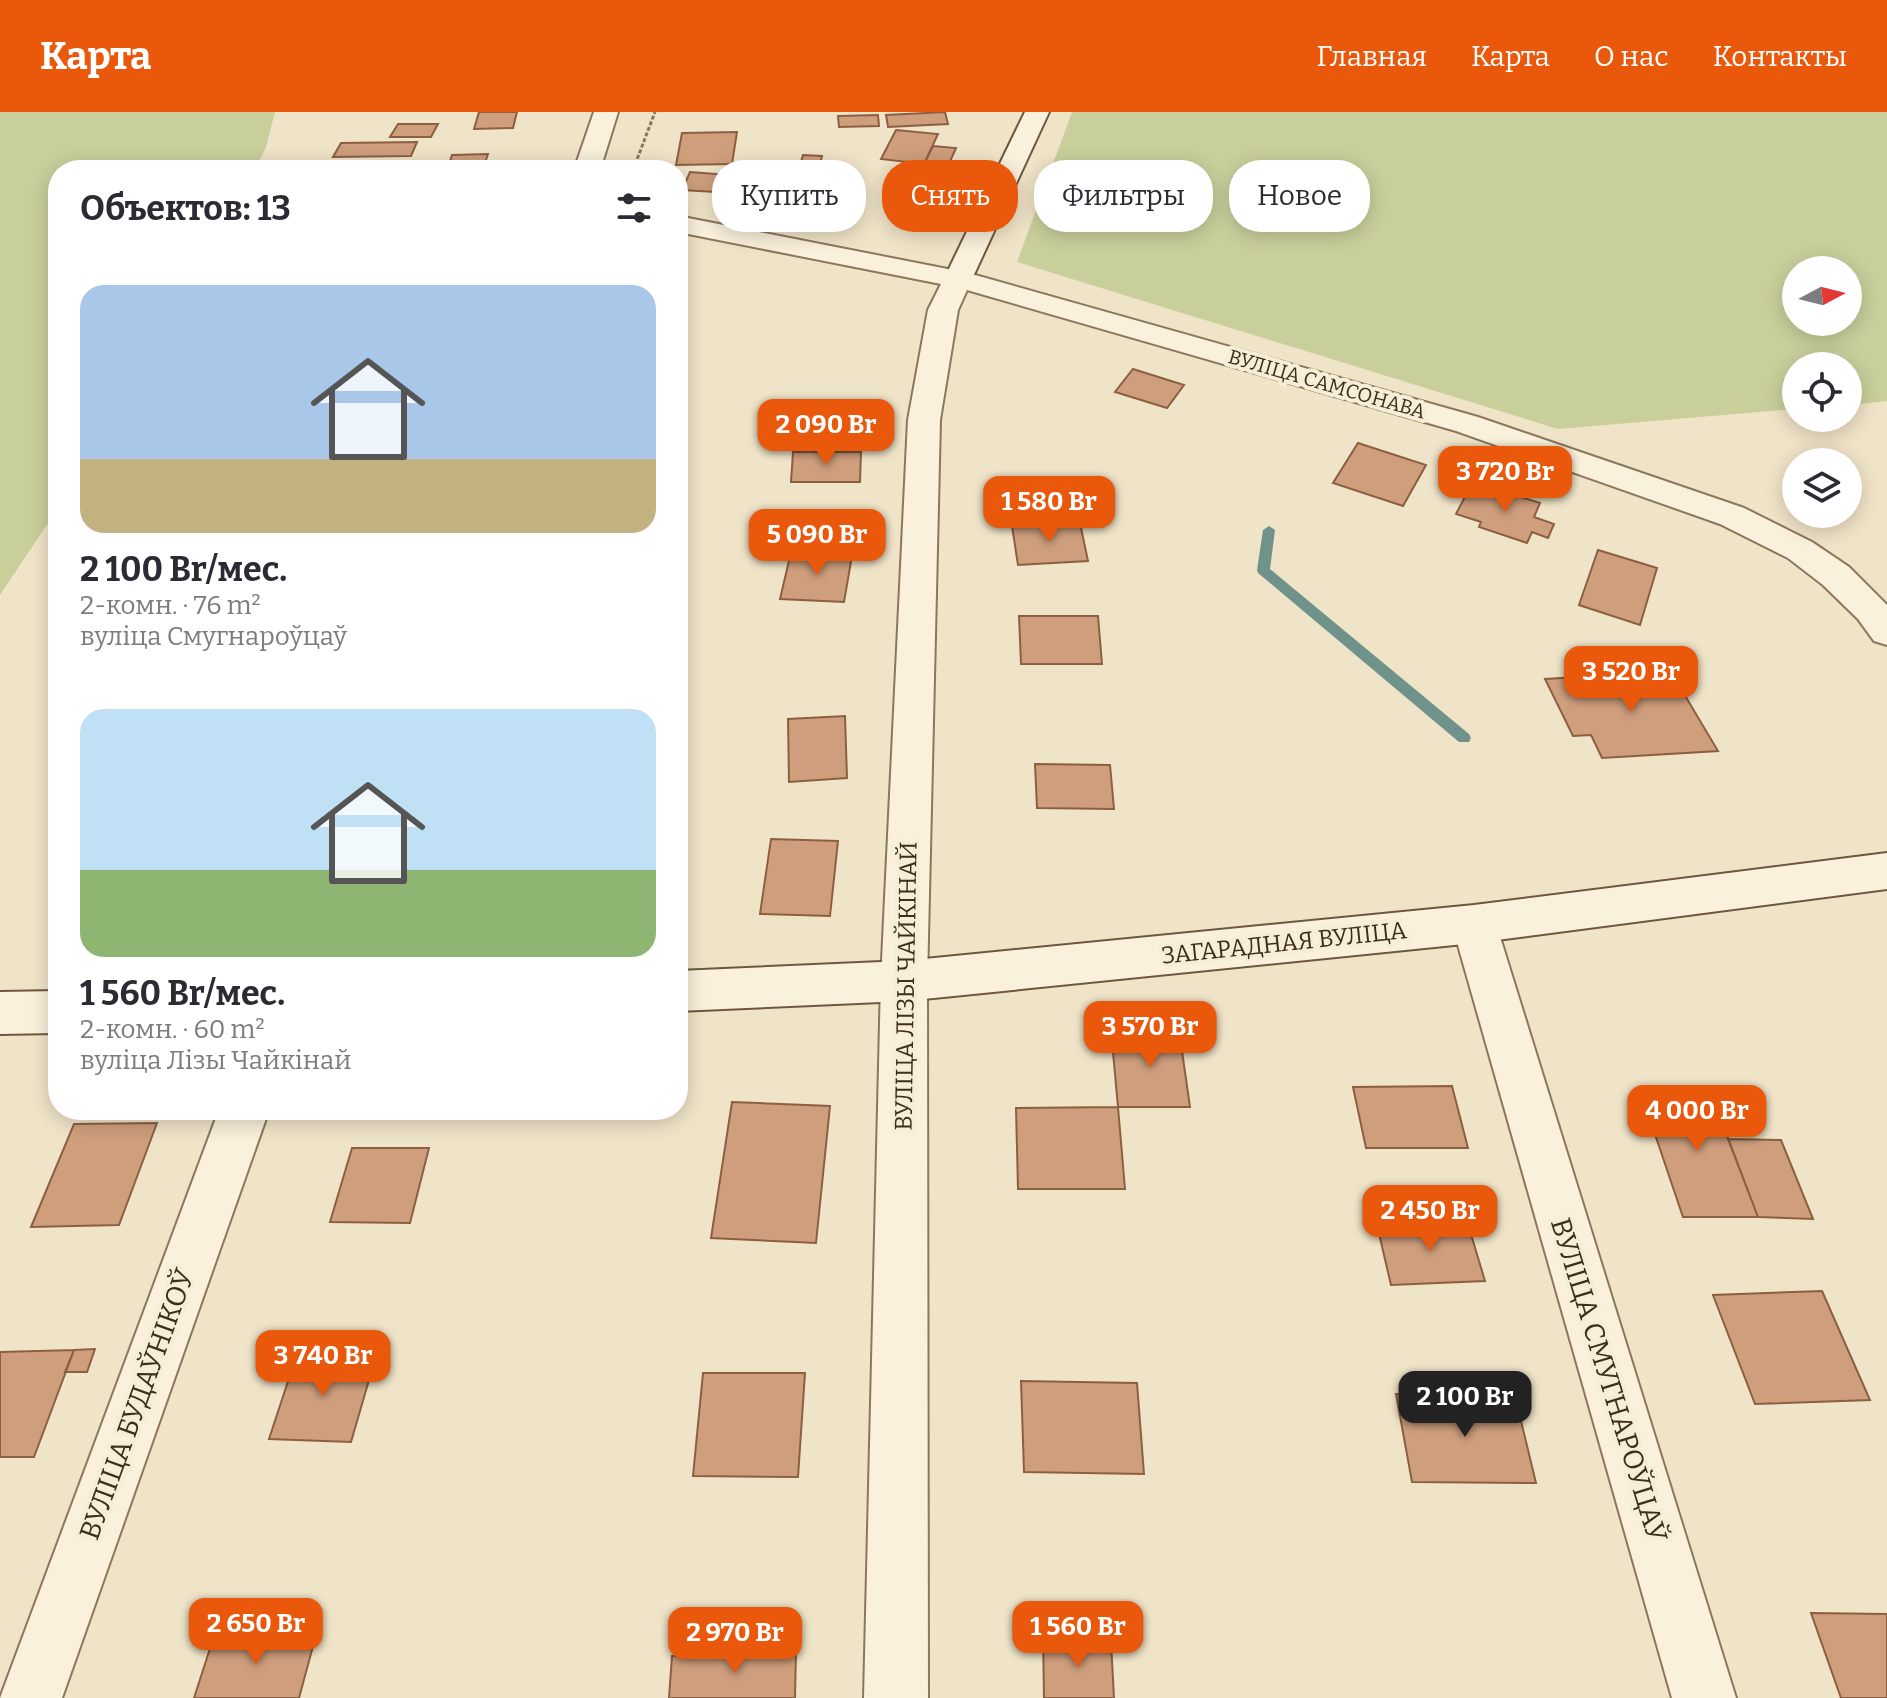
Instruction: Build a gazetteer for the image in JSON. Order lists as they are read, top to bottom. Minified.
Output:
{"streets":{"street":["ВУЛІЦА САМСОНАВА","ЗАГАРАДНАЯ ВУЛІЦА","ВУЛІЦА ЛІЗЫ ЧАЙКІНАЙ","ВУЛІЦА СМУГНАРОЎЦАЎ","ВУЛІЦА БУДАЎНІКОЎ"]},"crossings":[["ВУЛІЦА САМСОНАВА","ВУЛІЦА ЛІЗЫ ЧАЙКІНАЙ"],["ЗАГАРАДНАЯ ВУЛІЦА","ВУЛІЦА ЛІЗЫ ЧАЙКІНАЙ"],["ЗАГАРАДНАЯ ВУЛІЦА","ВУЛІЦА СМУГНАРОЎЦАЎ"]],"north":"right","page":{"header":"Карта","nav":["Главная","Карта","О нас","Контакты"],"chip":["Купить","Снять","Фильтры","Новое"],"heading":"Объектов: 13","list":[{"name":"2 100 Br/мес.","note":"2-комн. · 76 m² · вуліца Смугнароўцаў"},{"name":"1 560 Br/мес.","note":"2-комн. · 60 m² · вуліца Лізы Чайкінай"}],"price":["2 090 Br","3 720 Br","1 580 Br","5 090 Br","3 520 Br","3 570 Br","4 000 Br","2 450 Br","3 740 Br","2 100 Br","2 650 Br","1 560 Br","2 970 Br"]}}
